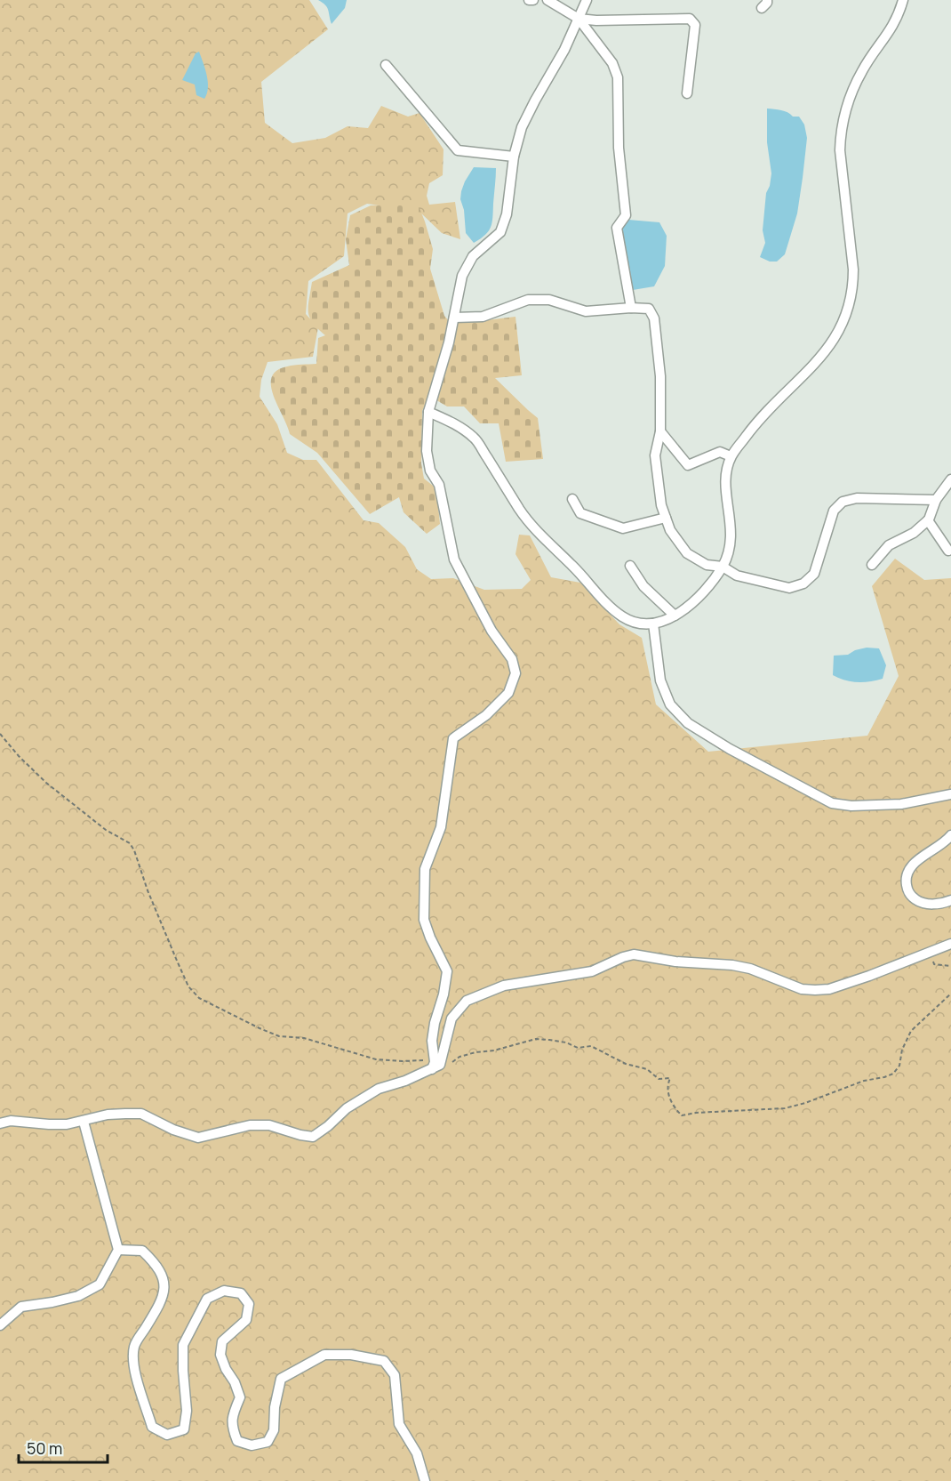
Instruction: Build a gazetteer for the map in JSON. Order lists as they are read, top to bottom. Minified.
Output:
{"scale_bar":"50 m"}
